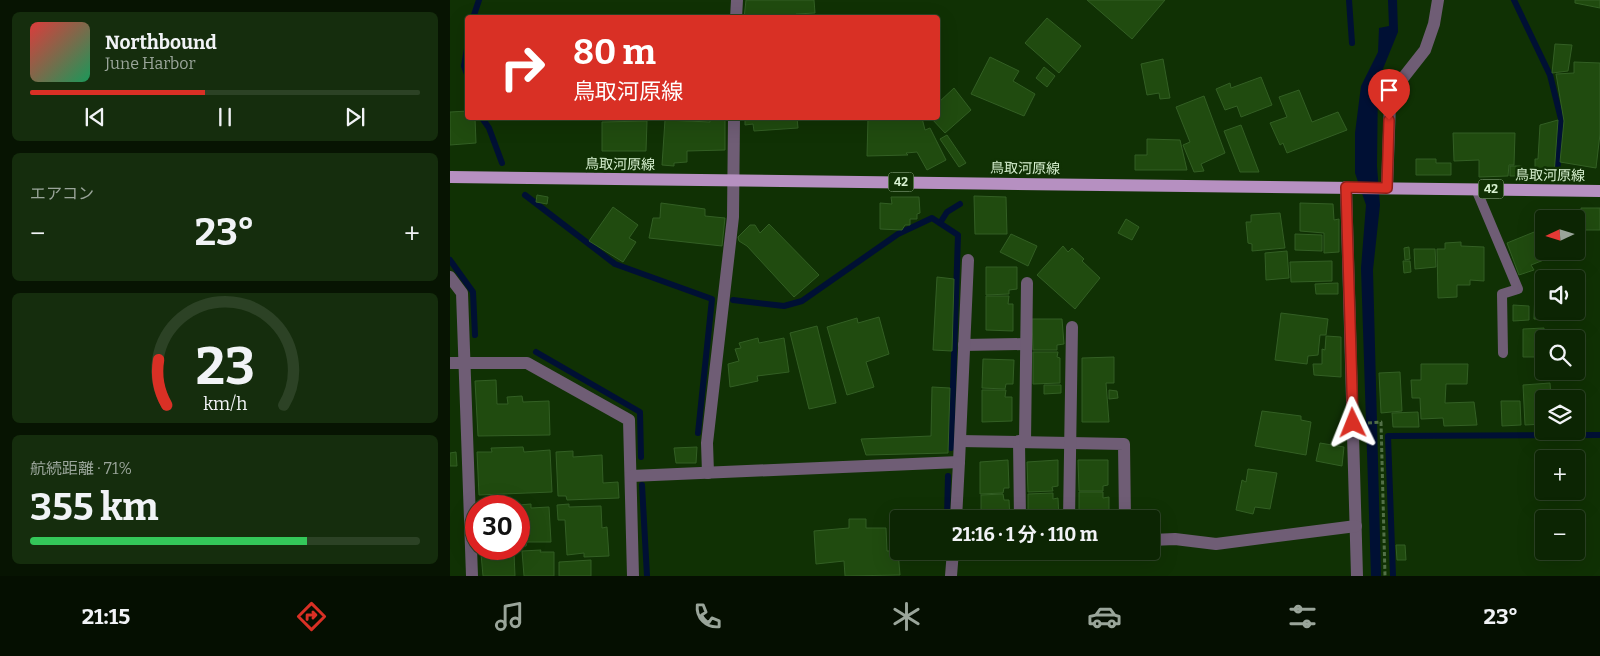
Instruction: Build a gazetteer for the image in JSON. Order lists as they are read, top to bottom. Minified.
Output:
{"streets":{"main road":["鳥取河原線","42"]},"north":"left","page":{"turn":["80 m","鳥取河原線"],"song":["Northbound","June Harbor"],"tile":["エアコン",["航続距離 · 71%","355 km"]],"map_buttons":["+","−"],"heat":["−","23°","+"],"limit":"30","trip":"21:16 · 1 分 · 110 m","tabs":["21:15","23°"],"gauge":["23","km/h"]}}
